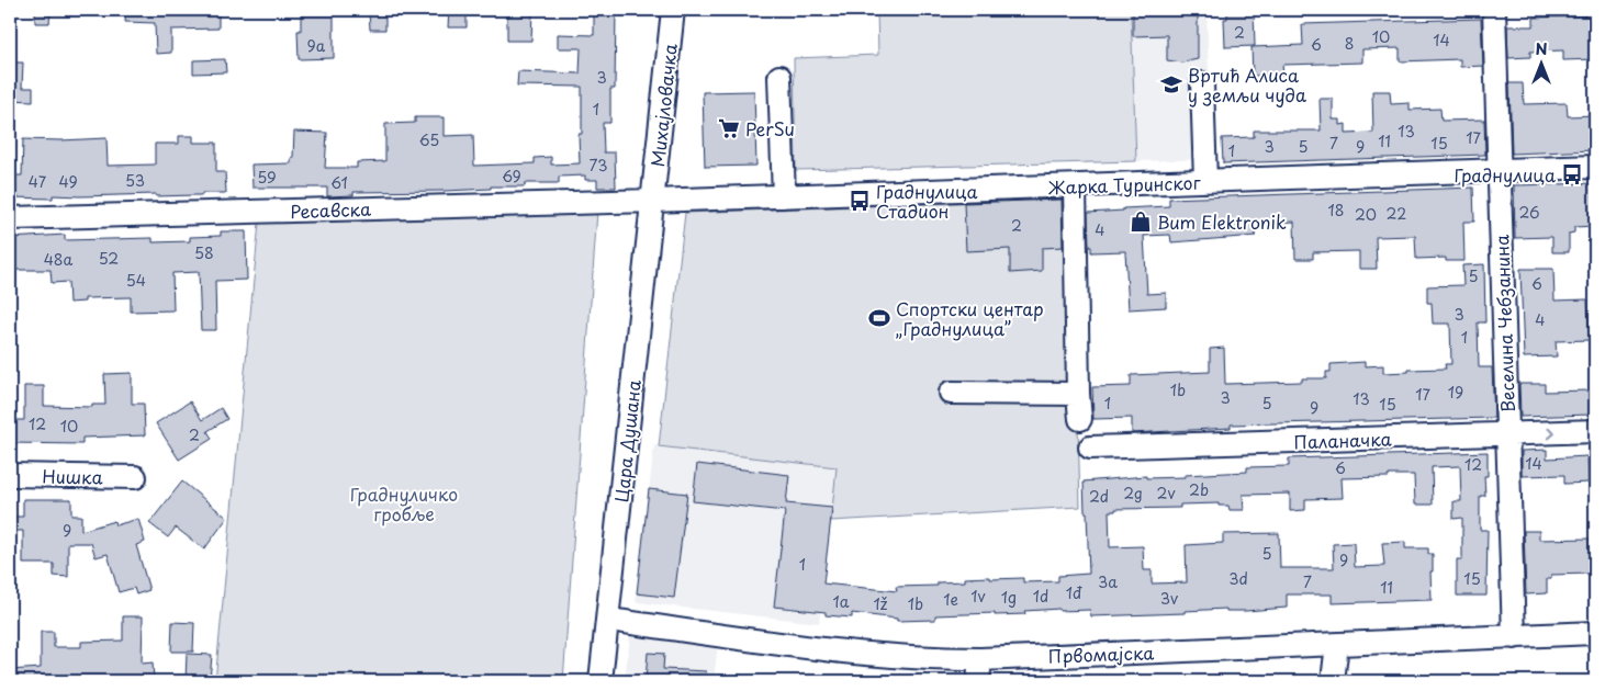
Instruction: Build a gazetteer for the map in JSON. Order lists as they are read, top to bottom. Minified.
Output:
{"streets":{"street":["Михајловачка","Жарка Туринског","Ресавска","Веселина Чебзанина","Паланачка","Цара Душана","Нишка","Првомајска"]},"crossings":[["Михајловачка","Жарка Туринског"],["Михајловачка","Ресавска"],["Михајловачка","Цара Душана"],["Жарка Туринског","Ресавска"],["Жарка Туринског","Веселина Чебзанина"],["Жарка Туринског","Цара Душана"],["Ресавска","Цара Душана"],["Веселина Чебзанина","Паланачка"],["Веселина Чебзанина","Првомајска"],["Цара Душана","Првомајска"]],"parks":["Граднуличко гробље"],"places":{"school or university":["Вртић Алиса у земљи чуда"],"supermarket":["PerSu"],"bus stop":["Граднулица","Граднулица Стадион"],"shop":["Bum Elektronik"],"sports":["Спортски центар „Граднулица”"]},"house_numbers":["2","10","14","8","6","9a","3","1","13","17","65","11","7","15","3","5","9","1","73","69","59","53","47","49","61","18","26","22","20","2","4","58","52","48a","5","54","6","3","4","1","1b","19","17","3","13","1","5","15","9","12","10","2","14","12","6","2b","2g","2v","2d","9","5","9","1","3d","15","3a","7","11","1đ","1v","1d","1g","3v","1e","1a","1ž","1b"],"north":"top"}
